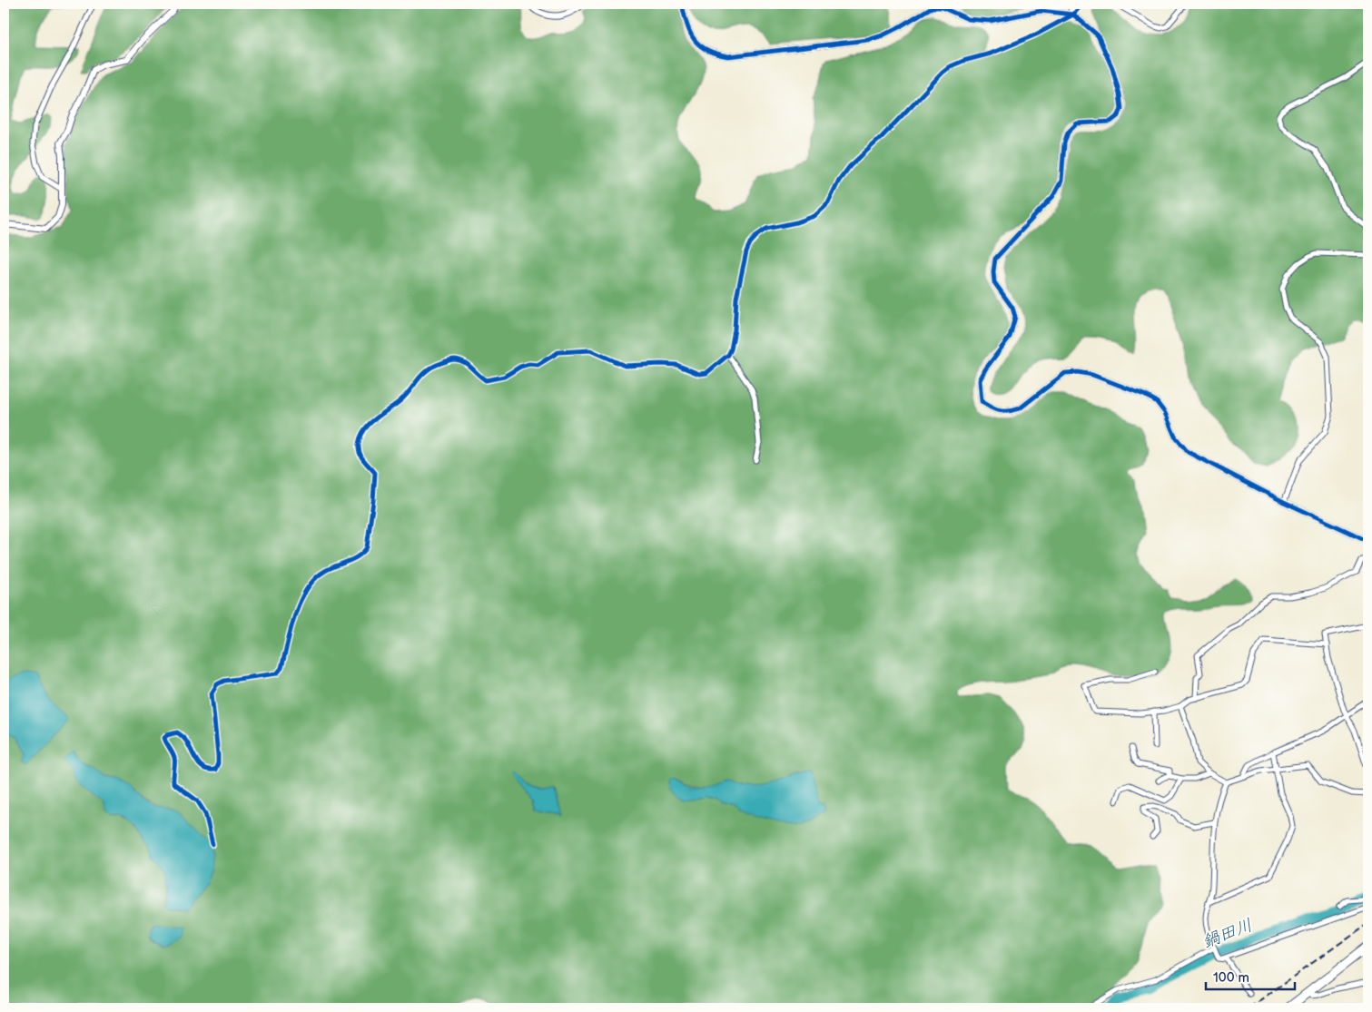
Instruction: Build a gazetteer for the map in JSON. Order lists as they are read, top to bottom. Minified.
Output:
{"water":["鍋田川"],"scale_bar":"100 m"}
